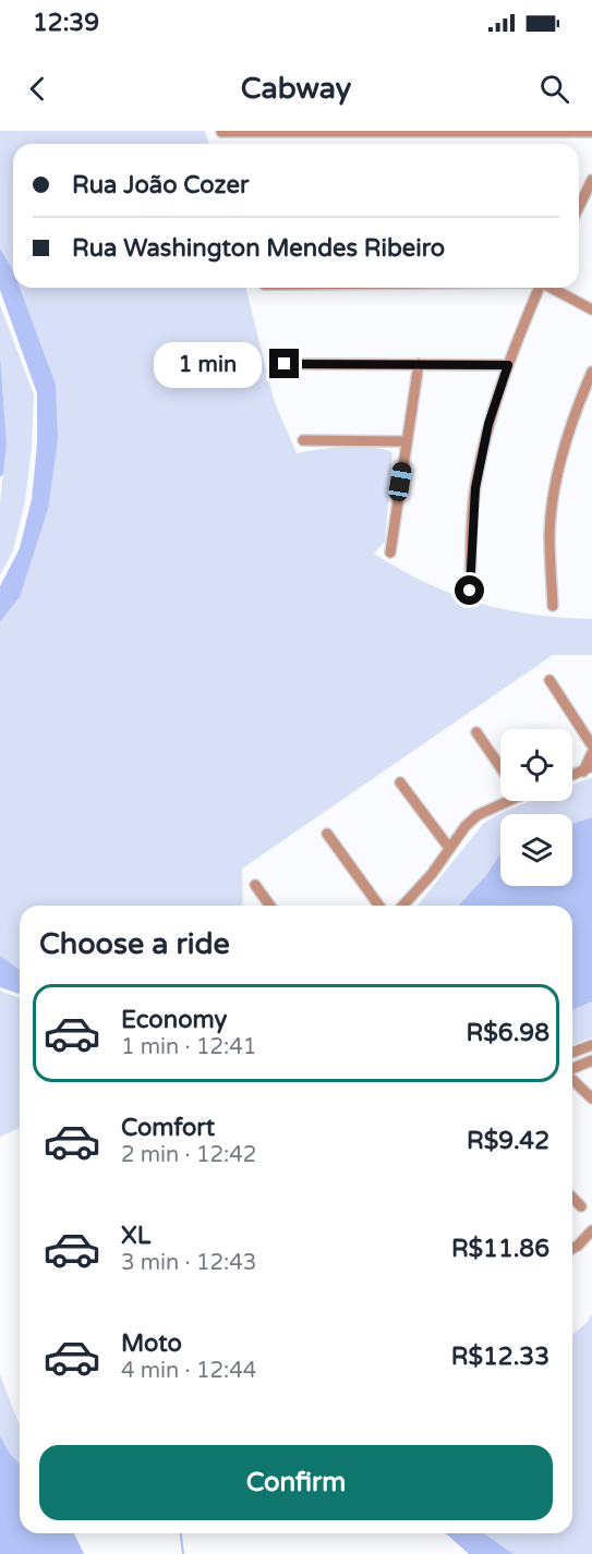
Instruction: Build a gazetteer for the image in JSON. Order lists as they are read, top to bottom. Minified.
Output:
{"page":{"status":"12:39","header":"Cabway","banner":["Rua João Cozer","Rua Washington Mendes Ribeiro"],"bubble":"1 min","heading":"Choose a ride","list":[{"name":"Economy","note":"1 min · 12:41","value":"R$6.98"},{"name":"Comfort","note":"2 min · 12:42","value":"R$9.42"},{"name":"XL","note":"3 min · 12:43","value":"R$11.86"},{"name":"Moto","note":"4 min · 12:44","value":"R$12.33"}],"buttons":"Confirm"}}
